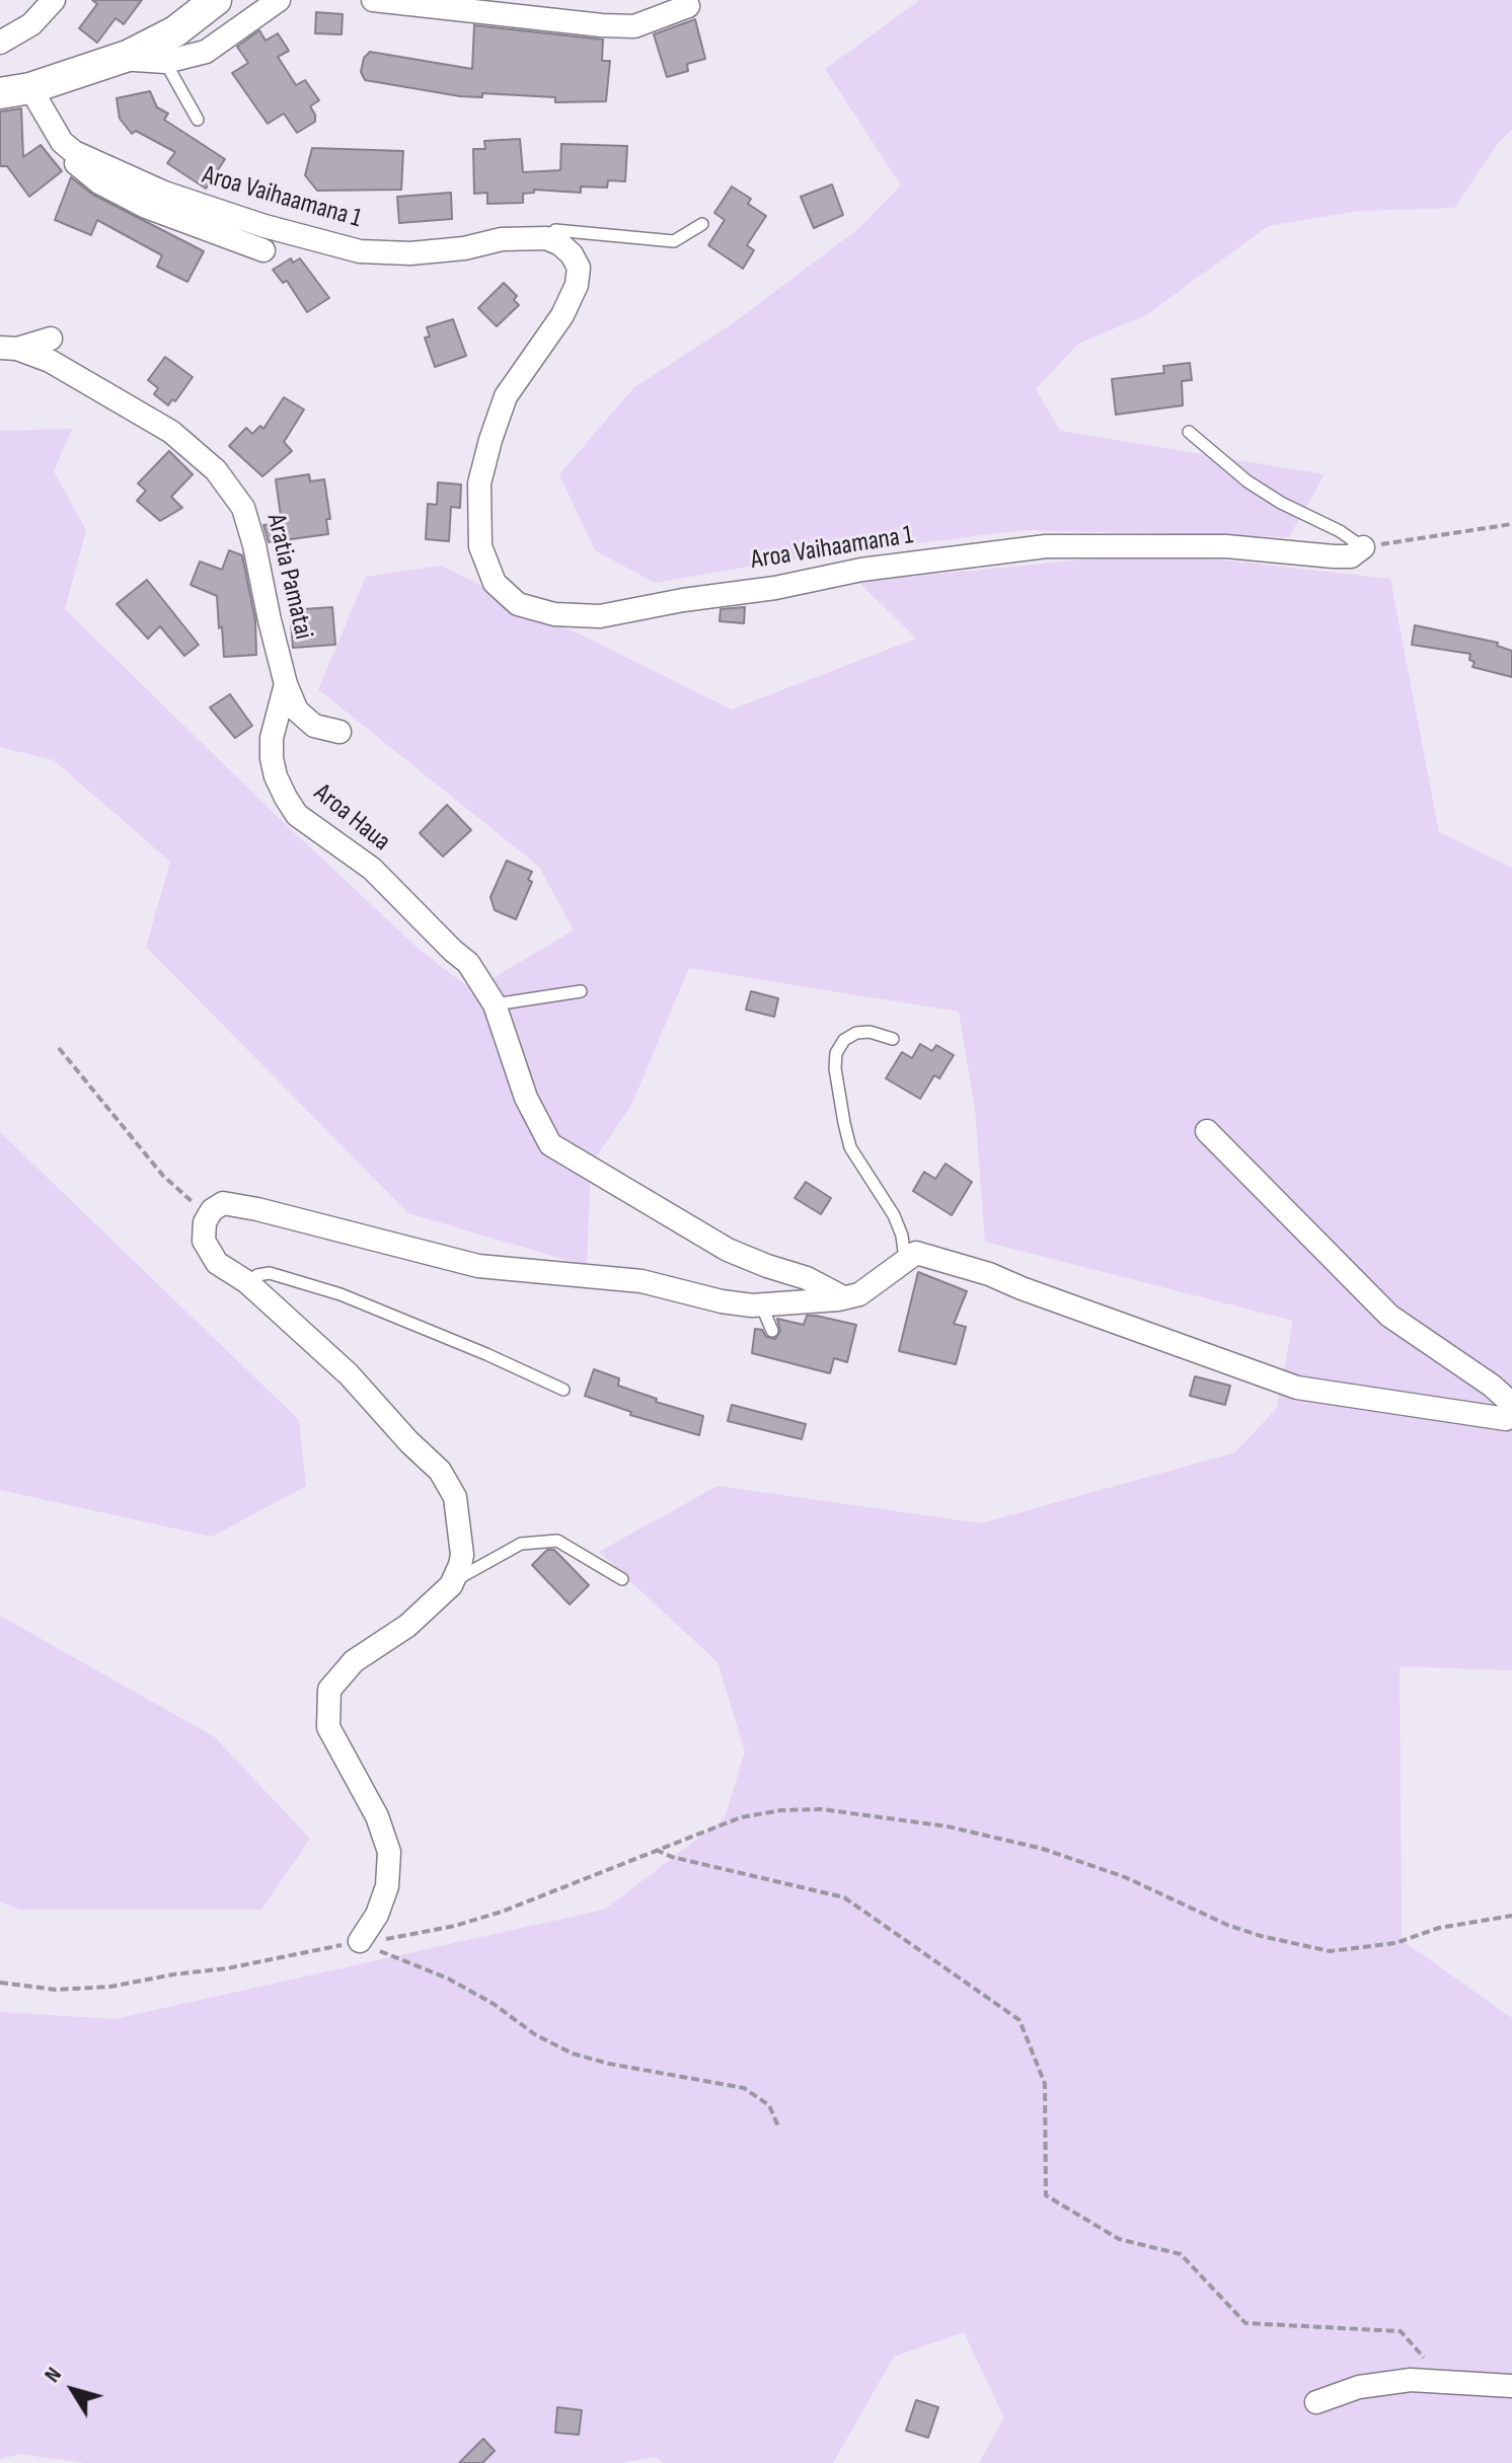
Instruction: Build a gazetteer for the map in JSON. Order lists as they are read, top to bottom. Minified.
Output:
{"streets":{"street":["Aroa Vaihaamana 1","Aratia Pamatai","Aroa Haua"]},"crossings":[["Aratia Pamatai","Aroa Haua"]],"north":"top left"}
